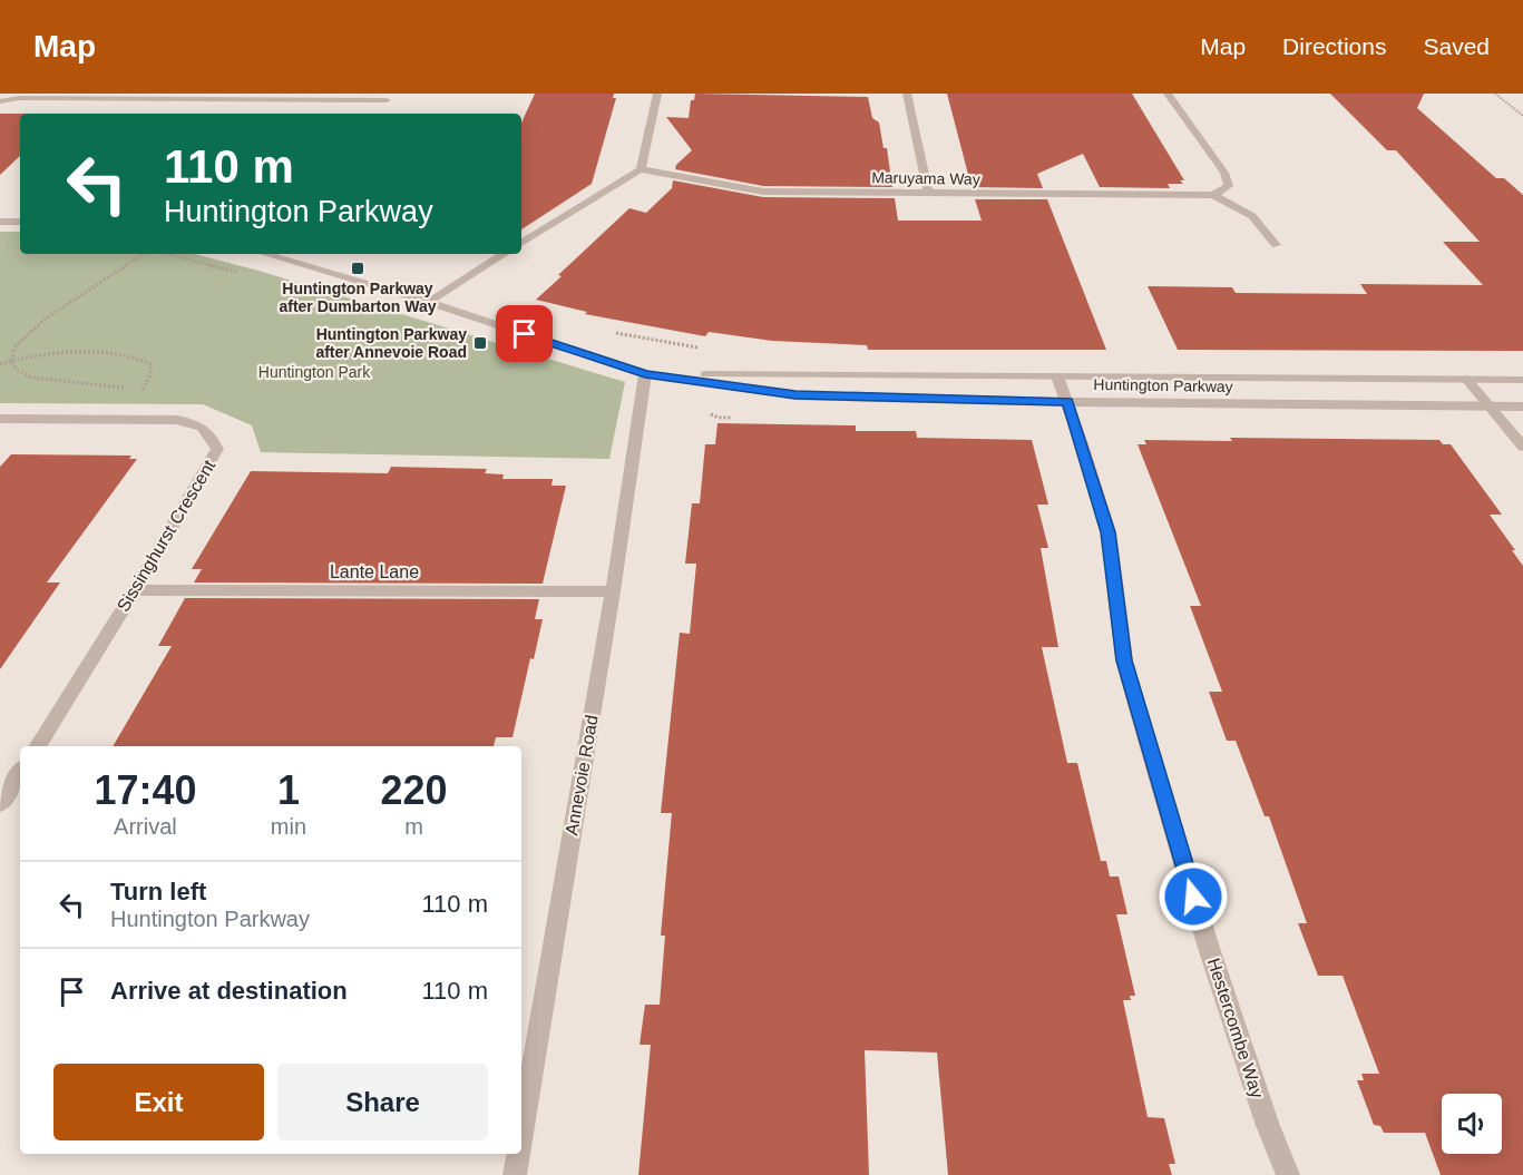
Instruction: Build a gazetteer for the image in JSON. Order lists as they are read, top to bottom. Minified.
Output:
{"streets":{"street":["Maruyama Way","Huntington Parkway","Sissinghurst Crescent","Lante Lane","Annevoie Road","Hestercombe Way"]},"crossings":[["Huntington Parkway","Annevoie Road"],["Huntington Parkway","Hestercombe Way"],["Sissinghurst Crescent","Lante Lane"],["Lante Lane","Annevoie Road"]],"parks":["Huntington Park"],"places":{"transit":["Huntington Parkway after Dumbarton Way","Huntington Parkway after Annevoie Road"]},"page":{"header":"Map","nav":["Map","Directions","Saved"],"turn":["110 m","Huntington Parkway"],"eta":["17:40","Arrival","1","min","220","m"],"list":[{"name":"Turn left","note":"Huntington Parkway","value":"110 m"},{"name":"Arrive at destination","value":"110 m"}],"buttons":["Exit","Share"]}}
